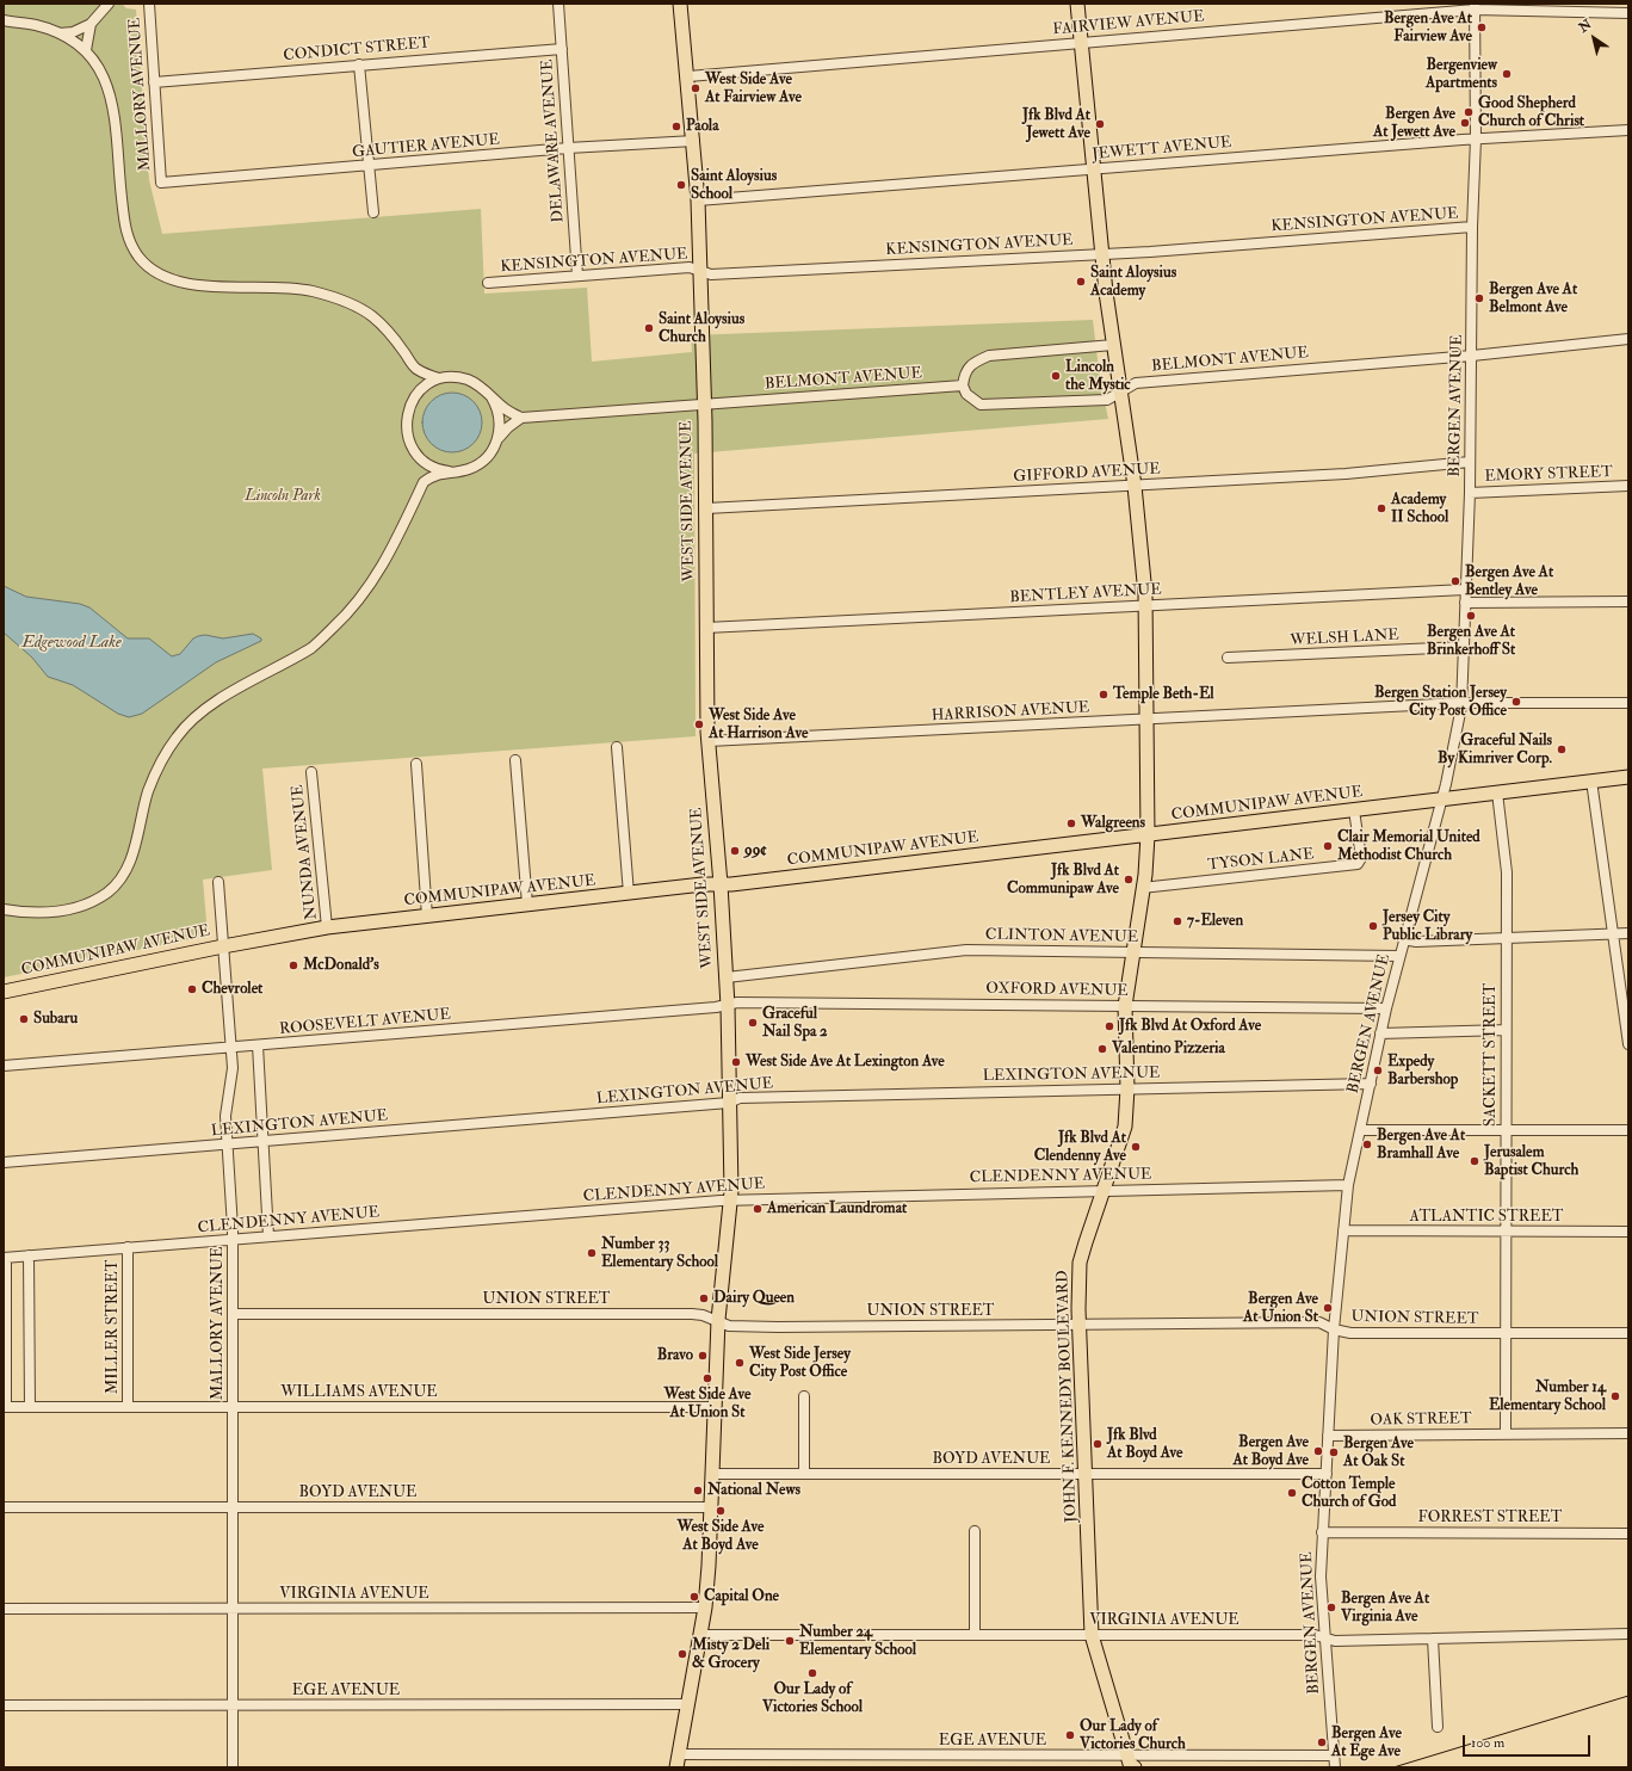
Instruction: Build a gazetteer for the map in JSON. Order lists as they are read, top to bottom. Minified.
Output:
{"streets":{"main road":["WEST SIDE AVENUE","COMMUNIPAW AVENUE","JOHN F. KENNEDY BOULEVARD"],"street":["FAIRVIEW AVENUE","CONDICT STREET","MALLORY AVENUE","DELAWARE AVENUE","GAUTIER AVENUE","JEWETT AVENUE","KENSINGTON AVENUE","BELMONT AVENUE","BERGEN AVENUE","GIFFORD AVENUE","EMORY STREET","BENTLEY AVENUE","WELSH LANE","HARRISON AVENUE","NUNDA AVENUE","TYSON LANE","CLINTON AVENUE","OXFORD AVENUE","ROOSEVELT AVENUE","SACKETT STREET","LEXINGTON AVENUE","CLENDENNY AVENUE","ATLANTIC STREET","UNION STREET","MILLER STREET","WILLIAMS AVENUE","OAK STREET","BOYD AVENUE","FORREST STREET","VIRGINIA AVENUE","EGE AVENUE"]},"crossings":[["FAIRVIEW AVENUE","BERGEN AVENUE"],["FAIRVIEW AVENUE","WEST SIDE AVENUE"],["FAIRVIEW AVENUE","JOHN F. KENNEDY BOULEVARD"],["CONDICT STREET","MALLORY AVENUE"],["CONDICT STREET","DELAWARE AVENUE"],["MALLORY AVENUE","GAUTIER AVENUE"],["MALLORY AVENUE","COMMUNIPAW AVENUE"],["MALLORY AVENUE","ROOSEVELT AVENUE"],["MALLORY AVENUE","LEXINGTON AVENUE"],["MALLORY AVENUE","CLENDENNY AVENUE"],["MALLORY AVENUE","UNION STREET"],["MALLORY AVENUE","WILLIAMS AVENUE"],["MALLORY AVENUE","BOYD AVENUE"],["MALLORY AVENUE","VIRGINIA AVENUE"],["MALLORY AVENUE","EGE AVENUE"],["DELAWARE AVENUE","GAUTIER AVENUE"],["DELAWARE AVENUE","KENSINGTON AVENUE"],["GAUTIER AVENUE","WEST SIDE AVENUE"],["JEWETT AVENUE","BERGEN AVENUE"],["JEWETT AVENUE","WEST SIDE AVENUE"],["JEWETT AVENUE","JOHN F. KENNEDY BOULEVARD"],["KENSINGTON AVENUE","BERGEN AVENUE"],["KENSINGTON AVENUE","WEST SIDE AVENUE"],["KENSINGTON AVENUE","JOHN F. KENNEDY BOULEVARD"],["BELMONT AVENUE","BERGEN AVENUE"],["BELMONT AVENUE","WEST SIDE AVENUE"],["BELMONT AVENUE","JOHN F. KENNEDY BOULEVARD"],["BERGEN AVENUE","GIFFORD AVENUE"],["BERGEN AVENUE","EMORY STREET"],["BERGEN AVENUE","BENTLEY AVENUE"],["BERGEN AVENUE","WELSH LANE"],["BERGEN AVENUE","HARRISON AVENUE"],["BERGEN AVENUE","COMMUNIPAW AVENUE"],["BERGEN AVENUE","CLINTON AVENUE"],["BERGEN AVENUE","OXFORD AVENUE"],["BERGEN AVENUE","LEXINGTON AVENUE"],["BERGEN AVENUE","CLENDENNY AVENUE"],["BERGEN AVENUE","ATLANTIC STREET"],["BERGEN AVENUE","UNION STREET"],["BERGEN AVENUE","OAK STREET"],["BERGEN AVENUE","BOYD AVENUE"],["BERGEN AVENUE","FORREST STREET"],["BERGEN AVENUE","VIRGINIA AVENUE"],["BERGEN AVENUE","EGE AVENUE"],["GIFFORD AVENUE","WEST SIDE AVENUE"],["GIFFORD AVENUE","JOHN F. KENNEDY BOULEVARD"],["WEST SIDE AVENUE","BENTLEY AVENUE"],["WEST SIDE AVENUE","HARRISON AVENUE"],["WEST SIDE AVENUE","COMMUNIPAW AVENUE"],["WEST SIDE AVENUE","CLINTON AVENUE"],["WEST SIDE AVENUE","OXFORD AVENUE"],["WEST SIDE AVENUE","ROOSEVELT AVENUE"],["WEST SIDE AVENUE","LEXINGTON AVENUE"],["WEST SIDE AVENUE","CLENDENNY AVENUE"],["WEST SIDE AVENUE","UNION STREET"],["WEST SIDE AVENUE","WILLIAMS AVENUE"],["WEST SIDE AVENUE","BOYD AVENUE"],["WEST SIDE AVENUE","VIRGINIA AVENUE"],["WEST SIDE AVENUE","EGE AVENUE"],["BENTLEY AVENUE","JOHN F. KENNEDY BOULEVARD"],["HARRISON AVENUE","JOHN F. KENNEDY BOULEVARD"],["COMMUNIPAW AVENUE","NUNDA AVENUE"],["COMMUNIPAW AVENUE","TYSON LANE"],["COMMUNIPAW AVENUE","SACKETT STREET"],["COMMUNIPAW AVENUE","JOHN F. KENNEDY BOULEVARD"],["TYSON LANE","JOHN F. KENNEDY BOULEVARD"],["CLINTON AVENUE","JOHN F. KENNEDY BOULEVARD"],["OXFORD AVENUE","ROOSEVELT AVENUE"],["OXFORD AVENUE","JOHN F. KENNEDY BOULEVARD"],["SACKETT STREET","ATLANTIC STREET"],["SACKETT STREET","UNION STREET"],["SACKETT STREET","OAK STREET"],["LEXINGTON AVENUE","JOHN F. KENNEDY BOULEVARD"],["CLENDENNY AVENUE","MILLER STREET"],["CLENDENNY AVENUE","JOHN F. KENNEDY BOULEVARD"],["UNION STREET","JOHN F. KENNEDY BOULEVARD"],["MILLER STREET","WILLIAMS AVENUE"],["JOHN F. KENNEDY BOULEVARD","BOYD AVENUE"],["JOHN F. KENNEDY BOULEVARD","VIRGINIA AVENUE"],["JOHN F. KENNEDY BOULEVARD","EGE AVENUE"]],"water":["Edgewood Lake"],"parks":["Lincoln Park"],"places":["Bergen Ave At Fairview Ave","Bergenview Apartments","West Side Ave At Fairview Ave","Good Shepherd Church of Christ","Bergen Ave At Jewett Ave","Jfk Blvd At Jewett Ave","Paola","Saint Aloysius School","Saint Aloysius Academy","Bergen Ave At Belmont Ave","Saint Aloysius Church","Lincoln the Mystic","Academy II School","Bergen Ave At Bentley Ave","Bergen Ave At Brinkerhoff St","Temple Beth-El","Bergen Station Jersey City Post Office","West Side Ave At Harrison Ave","Graceful Nails By Kimriver Corp.","Walgreens","Clair Memorial United Methodist Church","99¢","Jfk Blvd At Communipaw Ave","7-Eleven","Jersey City Public Library","McDonald's","Chevrolet","Subaru","Graceful Nail Spa 2","Jfk Blvd At Oxford Ave","Valentino Pizzeria","West Side Ave At Lexington Ave","Expedy Barbershop","Bergen Ave At Bramhall Ave","Jfk Blvd At Clendenny Ave","Jerusalem Baptist Church","American Laundromat","Number 33 Elementary School","Dairy Queen","Bergen Ave At Union St","Bravo","West Side Jersey City Post Office","West Side Ave At Union St","Number 14 Elementary School","Jfk Blvd At Boyd Ave","Bergen Ave At Boyd Ave","Bergen Ave At Oak St","National News","Cotton Temple Church of God","West Side Ave At Boyd Ave","Capital One","Bergen Ave At Virginia Ave","Number 24 Elementary School","Misty 2 Deli & Grocery","Our Lady of Victories School","Our Lady of Victories Church","Bergen Ave At Ege Ave"],"scale_bar":"100 m","north":"top left"}
